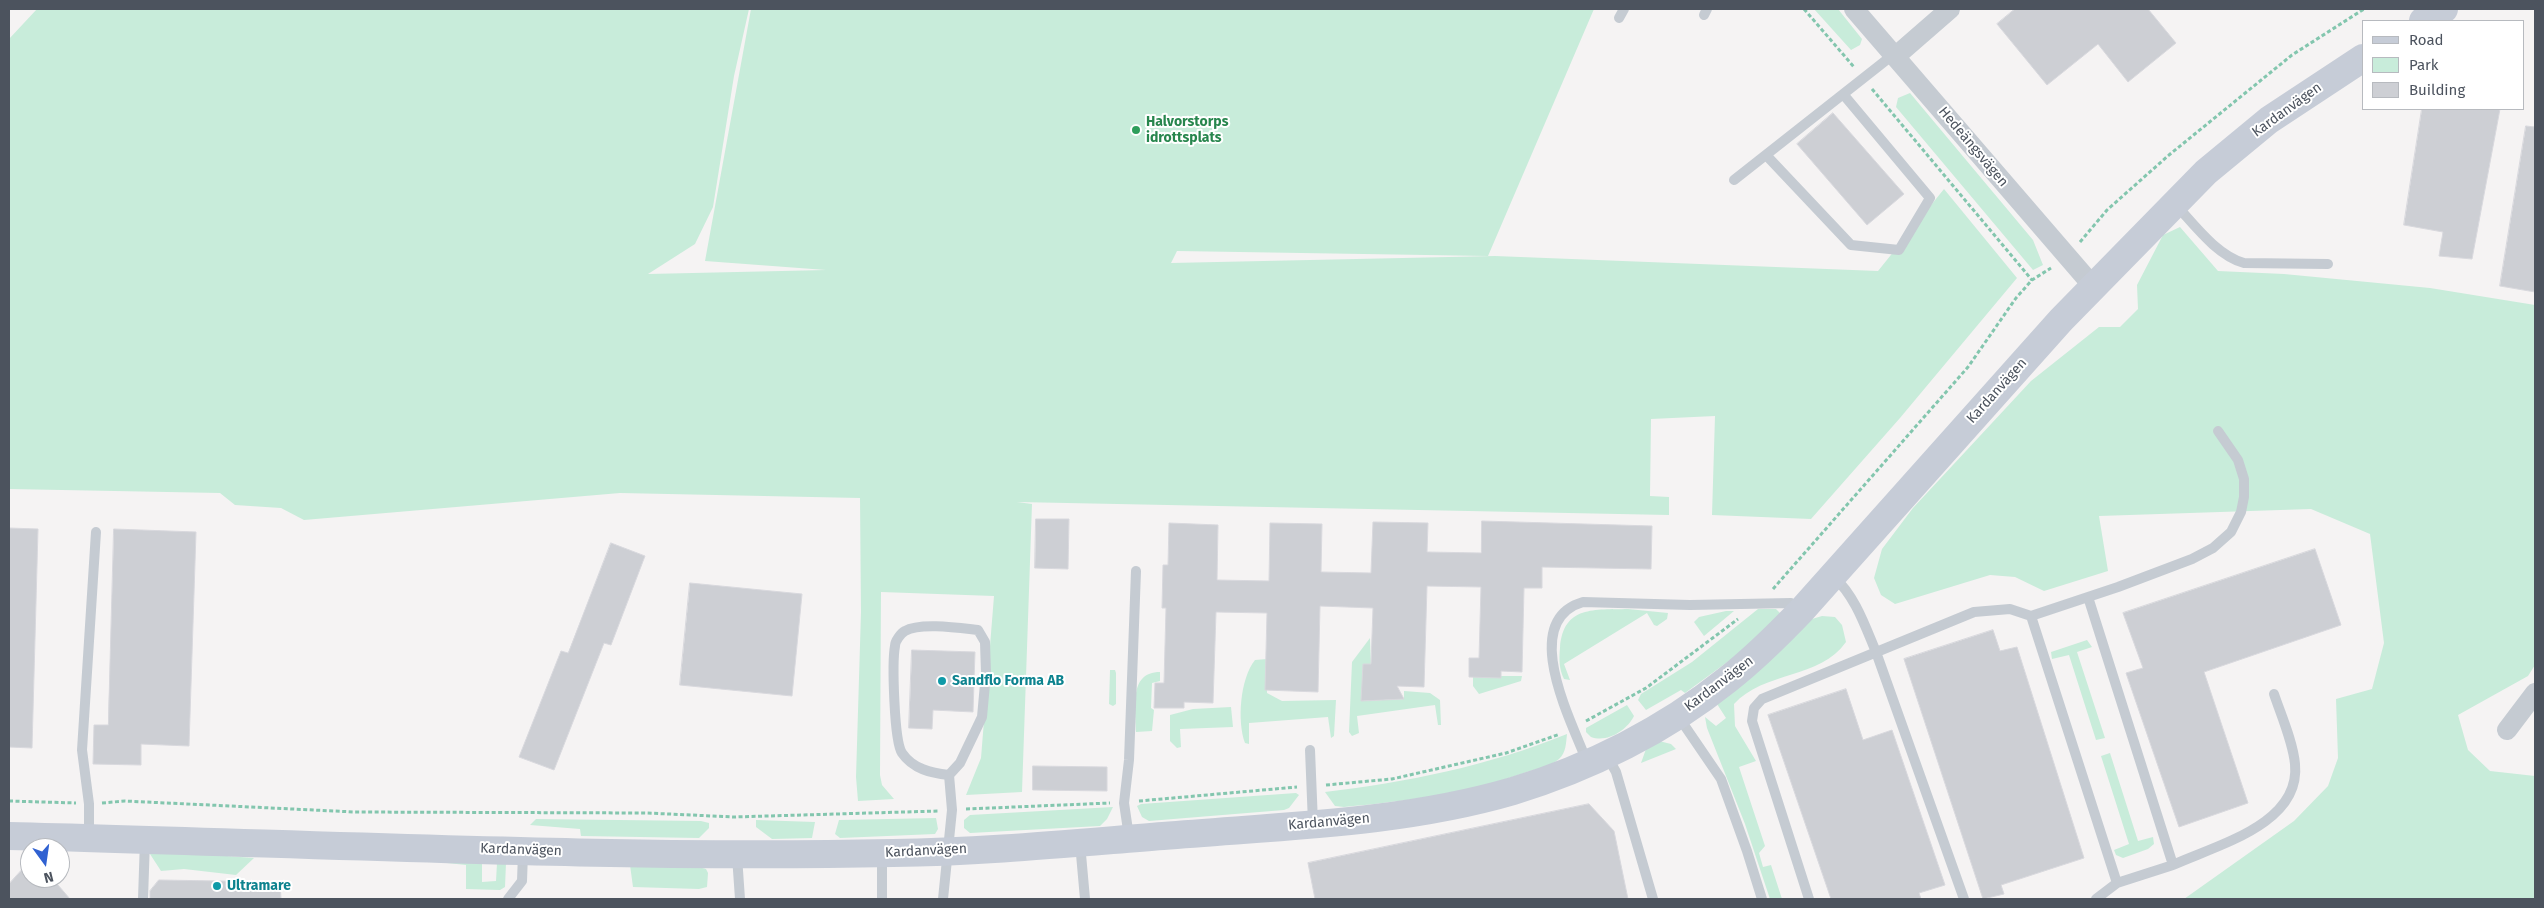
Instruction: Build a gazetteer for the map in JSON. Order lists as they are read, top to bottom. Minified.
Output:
{"streets":{"street":["Kardanvägen","Hedeängsvägen"]},"crossings":[["Kardanvägen","Hedeängsvägen"]],"places":["Halvorstorps idrottsplats","Sandflo Forma AB","Ultramare"],"legend":["Road","Park","Building"],"north":"bottom"}
